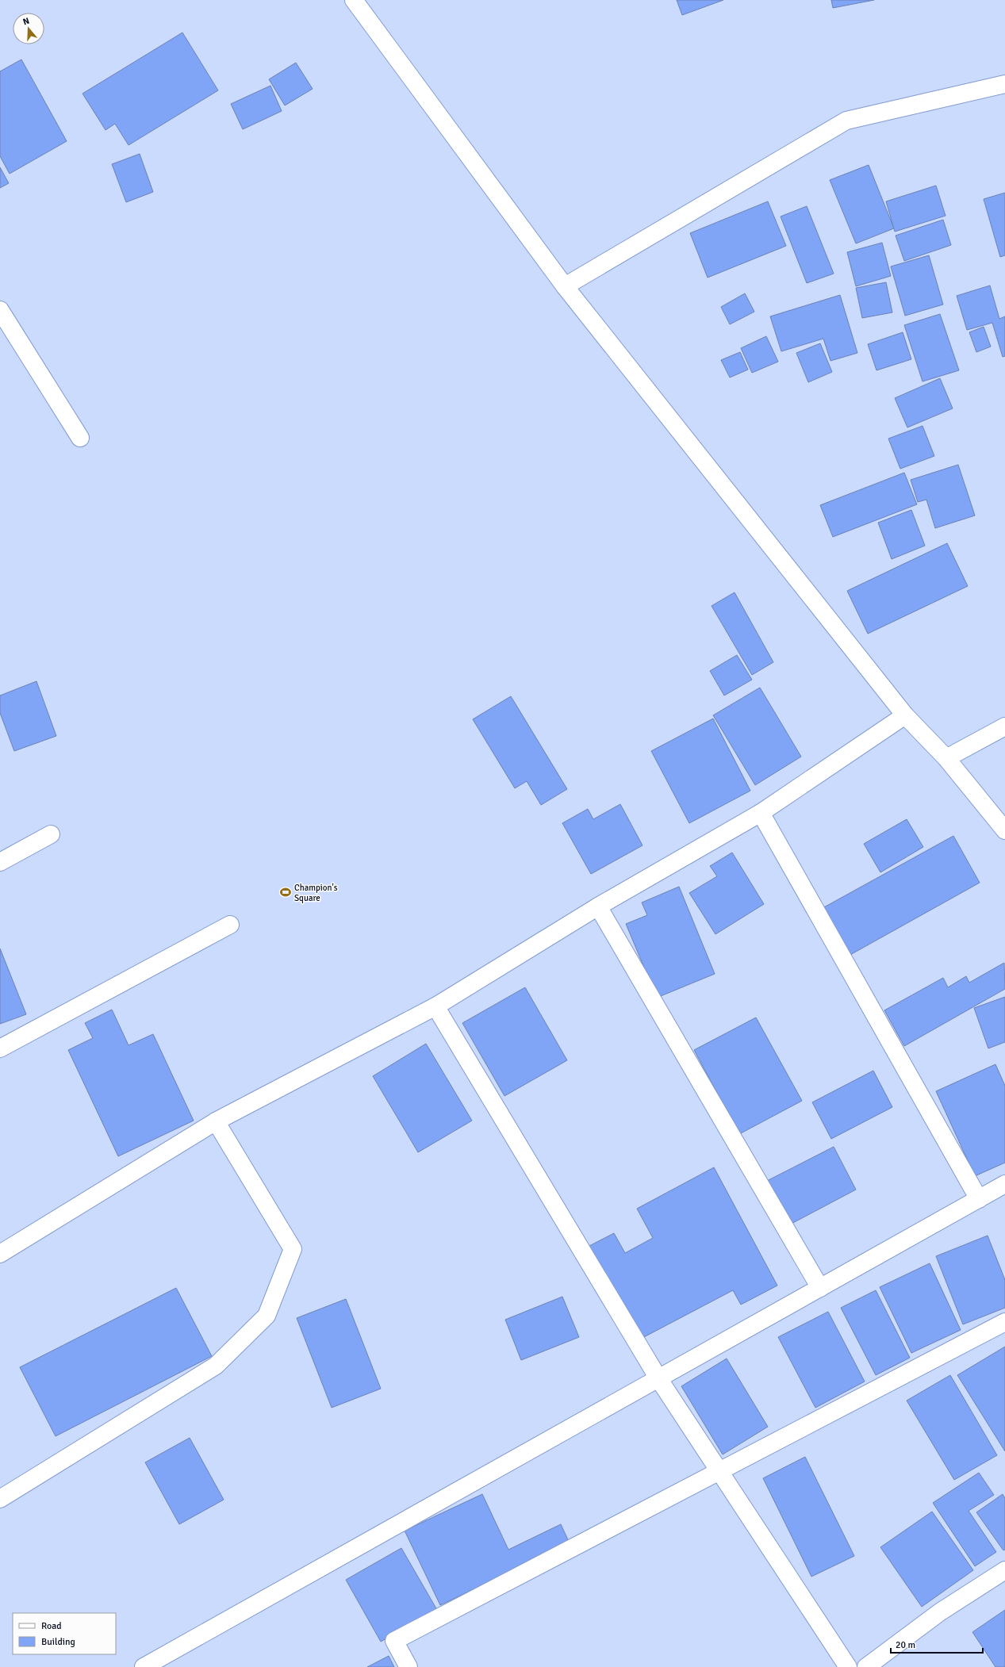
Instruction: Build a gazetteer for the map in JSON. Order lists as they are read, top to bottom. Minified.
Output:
{"places":{"sports":["Champion's Square"]},"legend":["Road","Building"],"scale_bar":"20 m","north":"top"}
